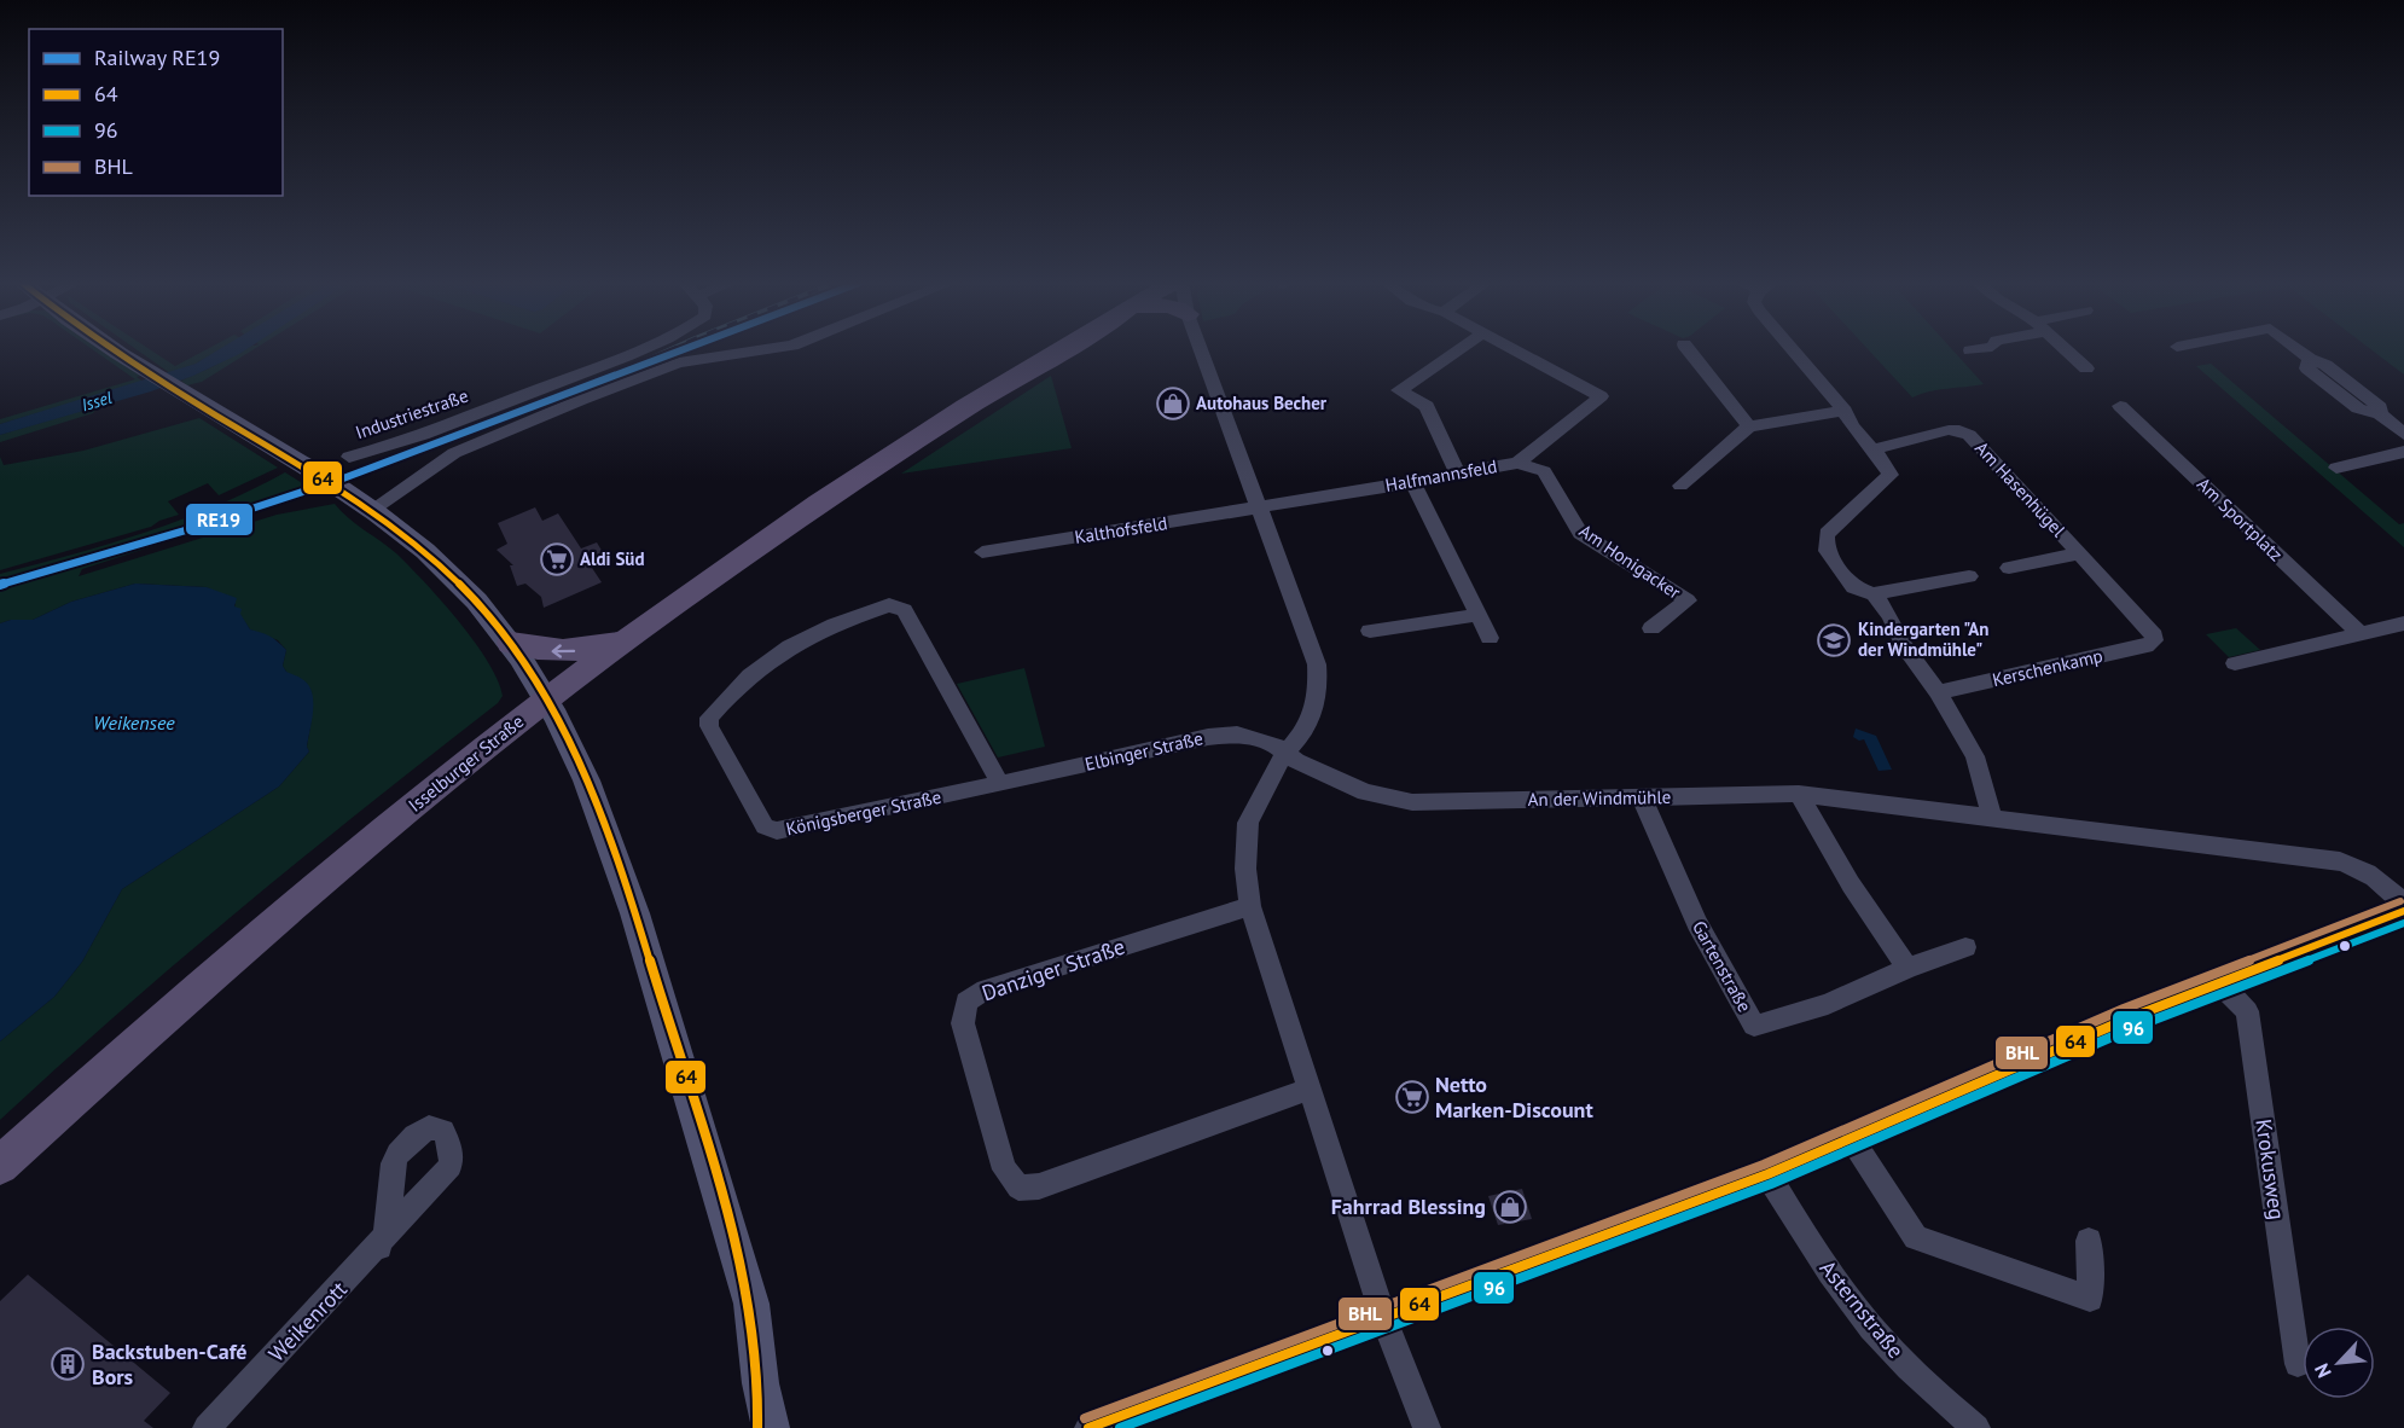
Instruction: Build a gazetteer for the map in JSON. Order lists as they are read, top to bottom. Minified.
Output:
{"streets":{"main road":["Isselburger Straße"],"street":["Industriestraße","Halfmannsfeld","Am Hasenhügel","Am Sportplatz","Kalthofsfeld","Am Honigacker","Kerschenkamp","Elbinger Straße","An der Windmühle","Königsberger Straße","Gartenstraße","Danziger Straße","Krokusweg","Asternstraße","Weikenrott"]},"crossings":[["Halfmannsfeld","Kalthofsfeld"],["Halfmannsfeld","Am Honigacker"],["Am Hasenhügel","Kerschenkamp"],["Elbinger Straße","An der Windmühle"],["Elbinger Straße","Königsberger Straße"],["An der Windmühle","Gartenstraße"]],"water":["Issel","Weikensee"],"places":{"shop":["Autohaus Becher","Fahrrad Blessing"],"supermarket":["Aldi Süd","Netto Marken-Discount"],"school or university":["Kindergarten \"An der Windmühle\""],"building":["Backstuben-Café Bors"]},"lines":["rail line RE19","transit line 64","transit line BHL","transit line 96"],"legend":["Railway RE19","64","96","BHL"],"north":"bottom left"}
